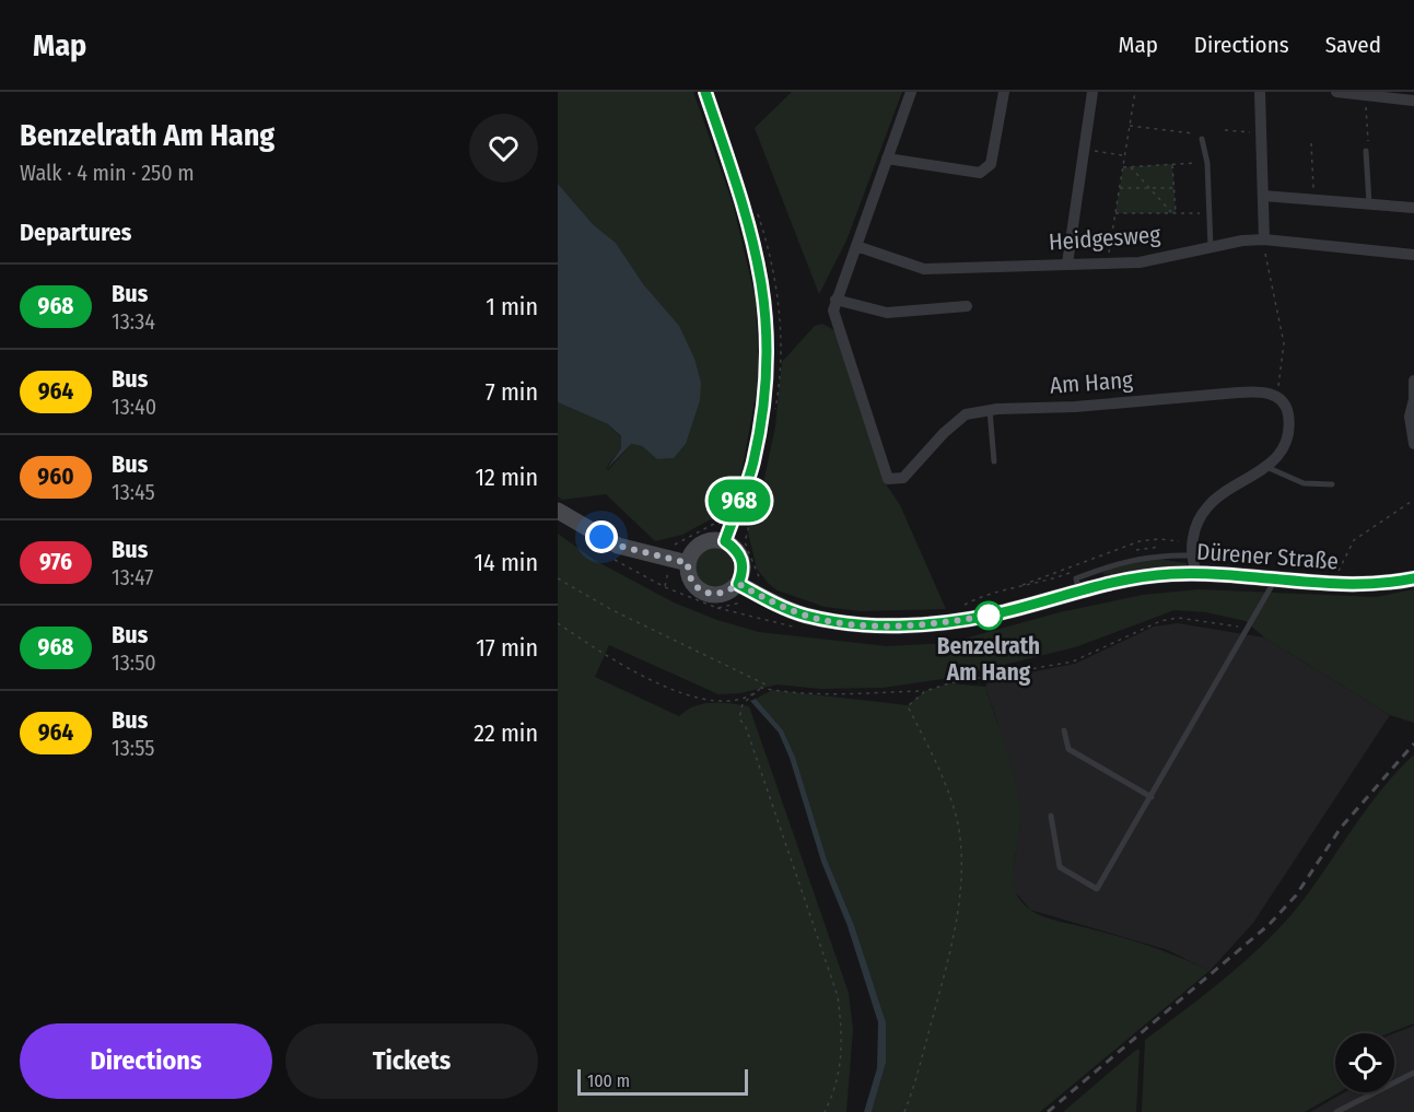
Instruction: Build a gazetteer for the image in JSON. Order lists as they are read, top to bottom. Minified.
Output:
{"streets":{"main road":["Dürener Straße"],"street":["Heidgesweg","Am Hang"]},"places":["Benzelrath Am Hang"],"lines":["bus line 968"],"scale_bar":"100 m","page":{"header":"Map","nav":["Map","Directions","Saved"],"heading":[["Benzelrath Am Hang","Walk · 4 min · 250 m"],"Departures"],"on_map":"968","list":[{"mark":"968","name":"Bus","note":"13:34","value":"1 min"},{"mark":"964","name":"Bus","note":"13:40","value":"7 min"},{"mark":"960","name":"Bus","note":"13:45","value":"12 min"},{"mark":"976","name":"Bus","note":"13:47","value":"14 min"},{"mark":"968","name":"Bus","note":"13:50","value":"17 min"},{"mark":"964","name":"Bus","note":"13:55","value":"22 min"}],"buttons":["Directions","Tickets"],"scale":"100 m"}}
